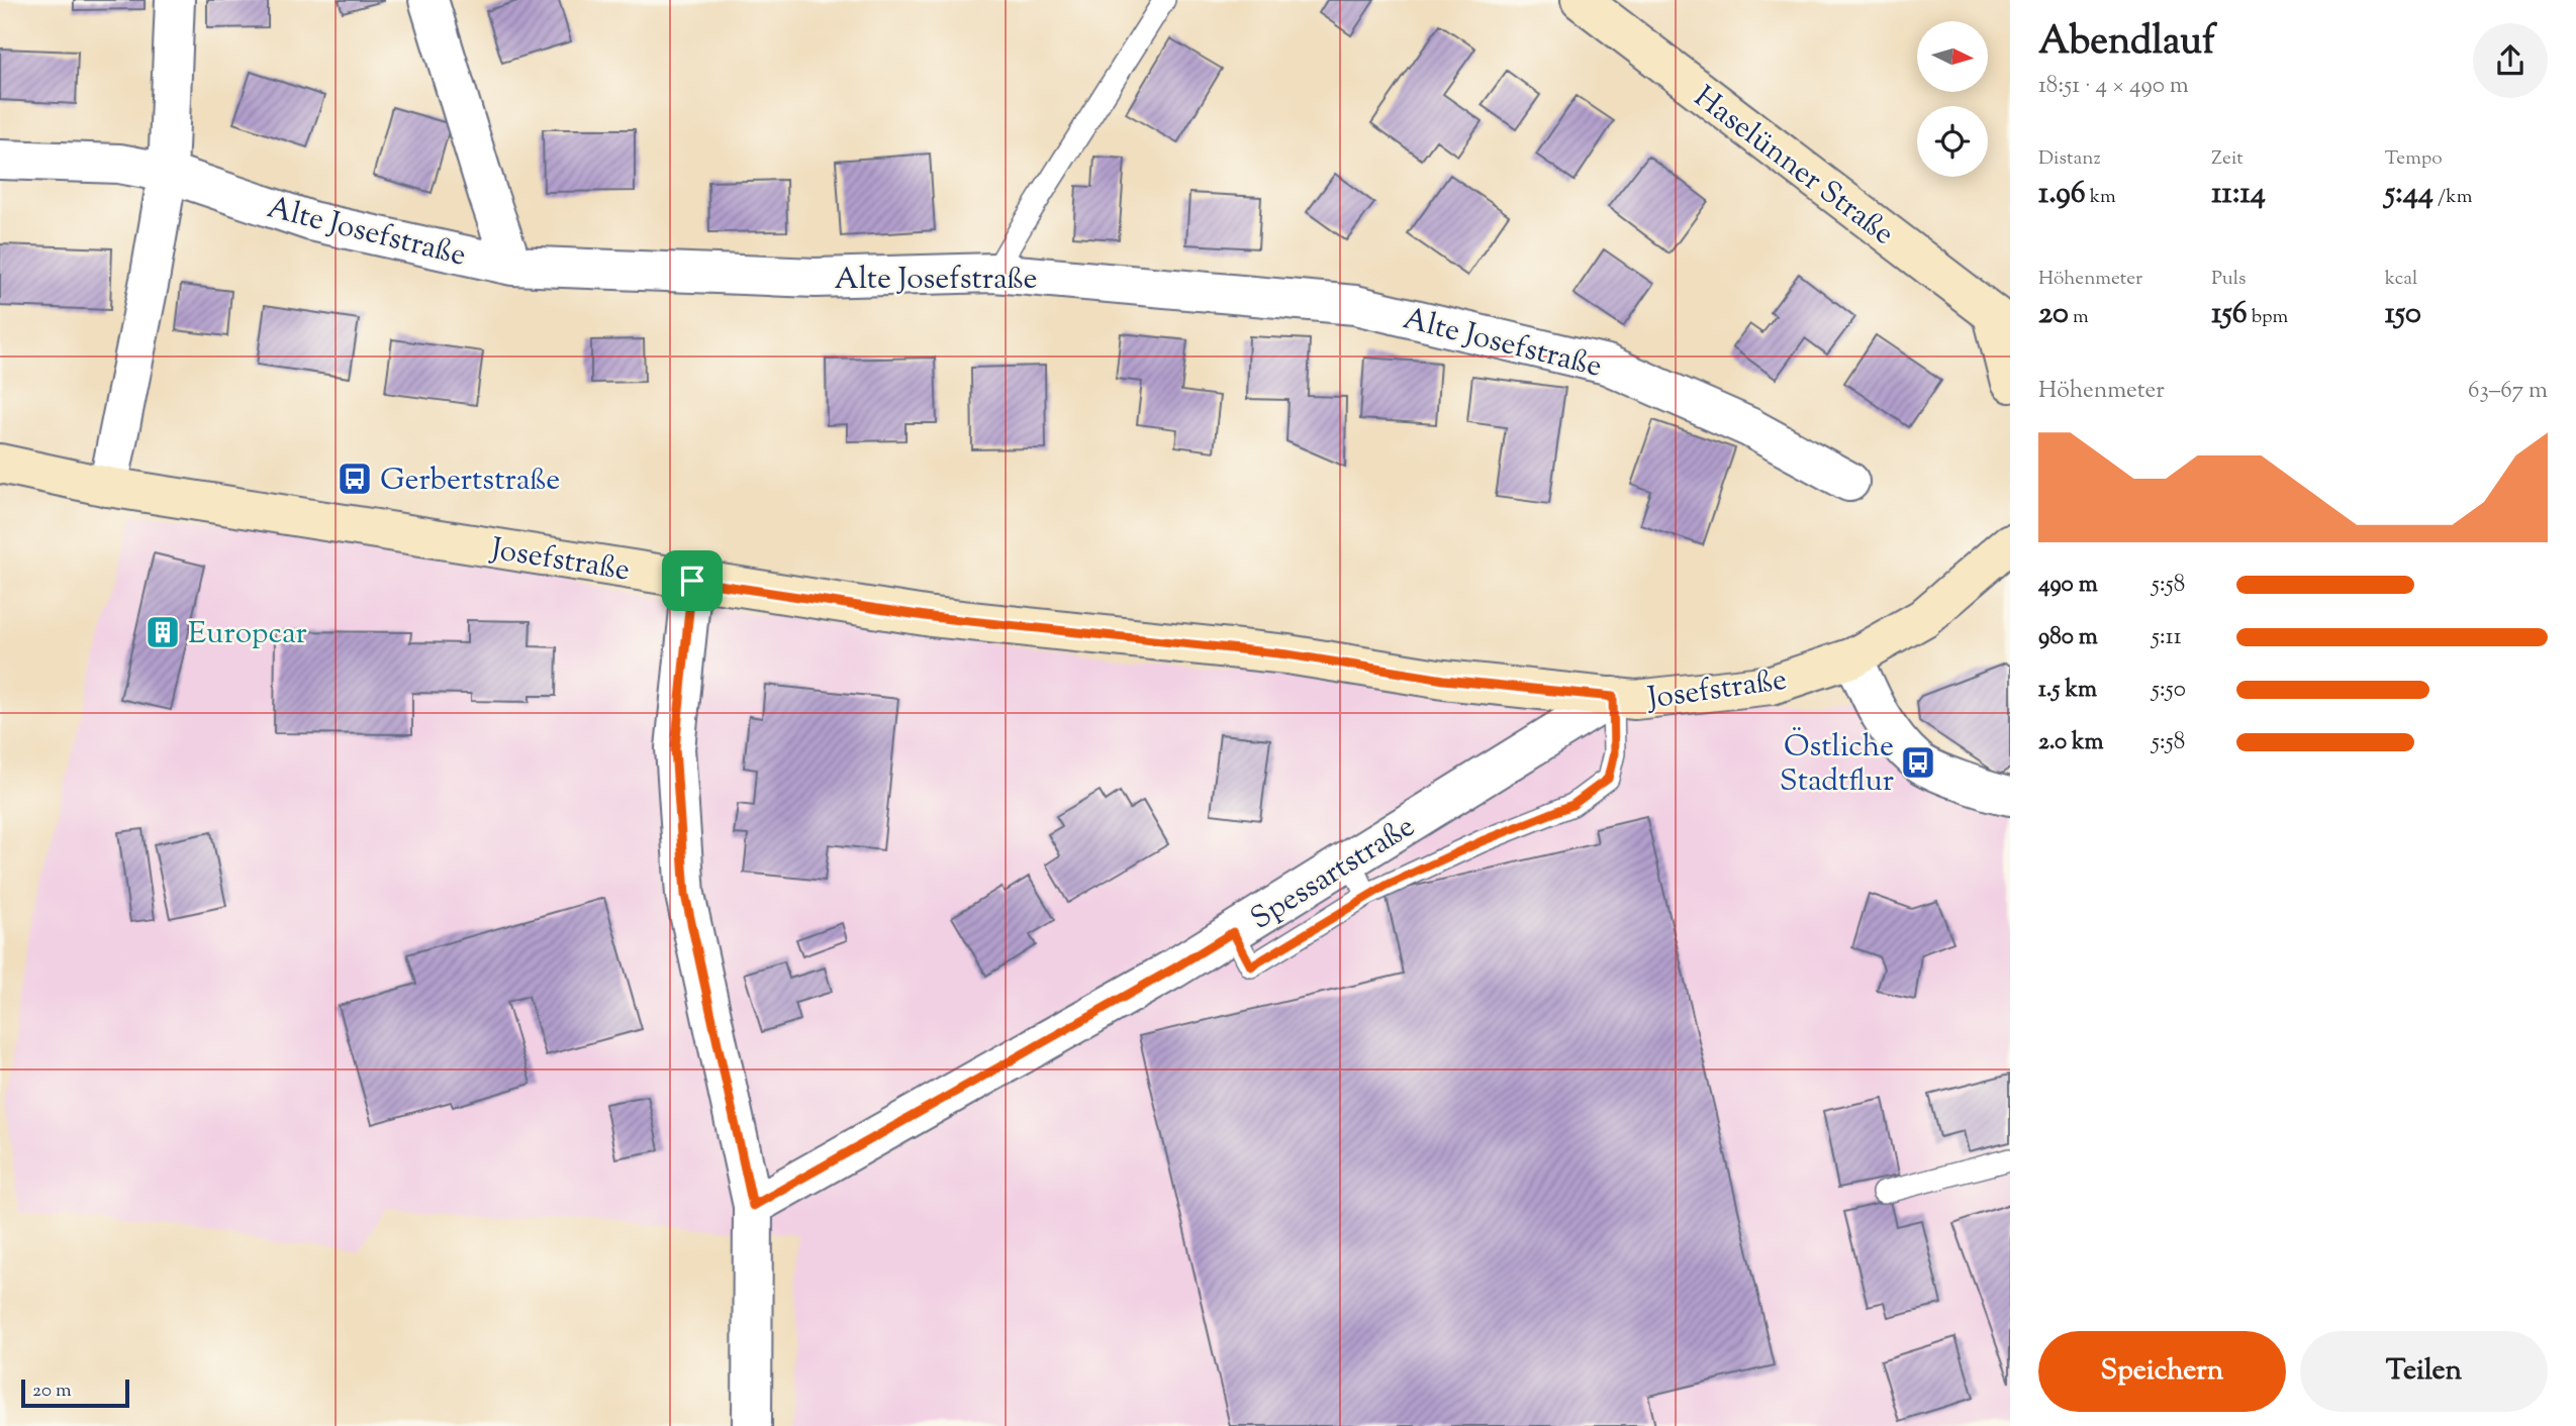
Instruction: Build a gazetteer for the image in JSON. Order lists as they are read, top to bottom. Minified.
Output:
{"streets":{"street":["Haselünner Straße","Alte Josefstraße","Josefstraße","Spessartstraße"]},"crossings":[["Josefstraße","Spessartstraße"]],"places":{"bus stop":["Gerbertstraße","Östliche Stadtflur"],"building":["Europcar"]},"scale_bar":"20 m","north":"right","page":{"heading":["Abendlauf","18:51 · 4 × 490 m"],"stats":[["Distanz","1.96 km"],["Zeit","11:14"],["Tempo","5:44 /km"],["Höhenmeter","20 m"],["Puls","156 bpm"],["kcal","150"]],"chart":["Höhenmeter","63–67 m"],"list":[{"name":"490 m","note":"5:58"},{"name":"980 m","note":"5:11"},{"name":"1.5 km","note":"5:50"},{"name":"2.0 km","note":"5:58"}],"buttons":["Speichern","Teilen"],"scale":"20 m"}}
